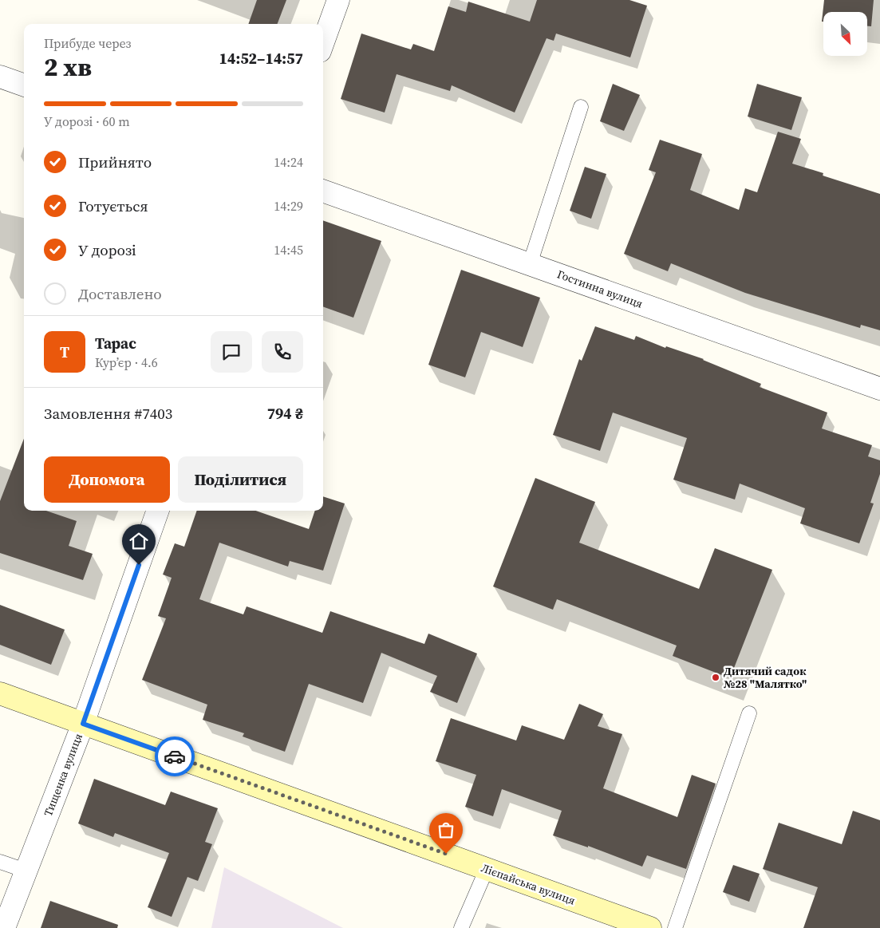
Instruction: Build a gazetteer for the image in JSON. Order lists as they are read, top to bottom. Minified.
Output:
{"streets":{"main road":["Лієпайська вулиця"],"street":["Гостинна вулиця","Тищенка вулиця"]},"crossings":[["Тищенка вулиця","Лієпайська вулиця"]],"places":["Дитячий садок №28 \"Малятко\""],"north":"bottom right","page":{"heading":["2 хв","Прибуде через","14:52–14:57"],"panel":["Тарас","Кур’єр · 4.6","Замовлення #7403","794 ₴"],"bar":"У дорозі · 60 m","list":[["Прийнято","14:24"],["Готується","14:29"],["У дорозі","14:45"],"Доставлено"],"round":"Т","buttons":["Допомога","Поділитися"]}}
